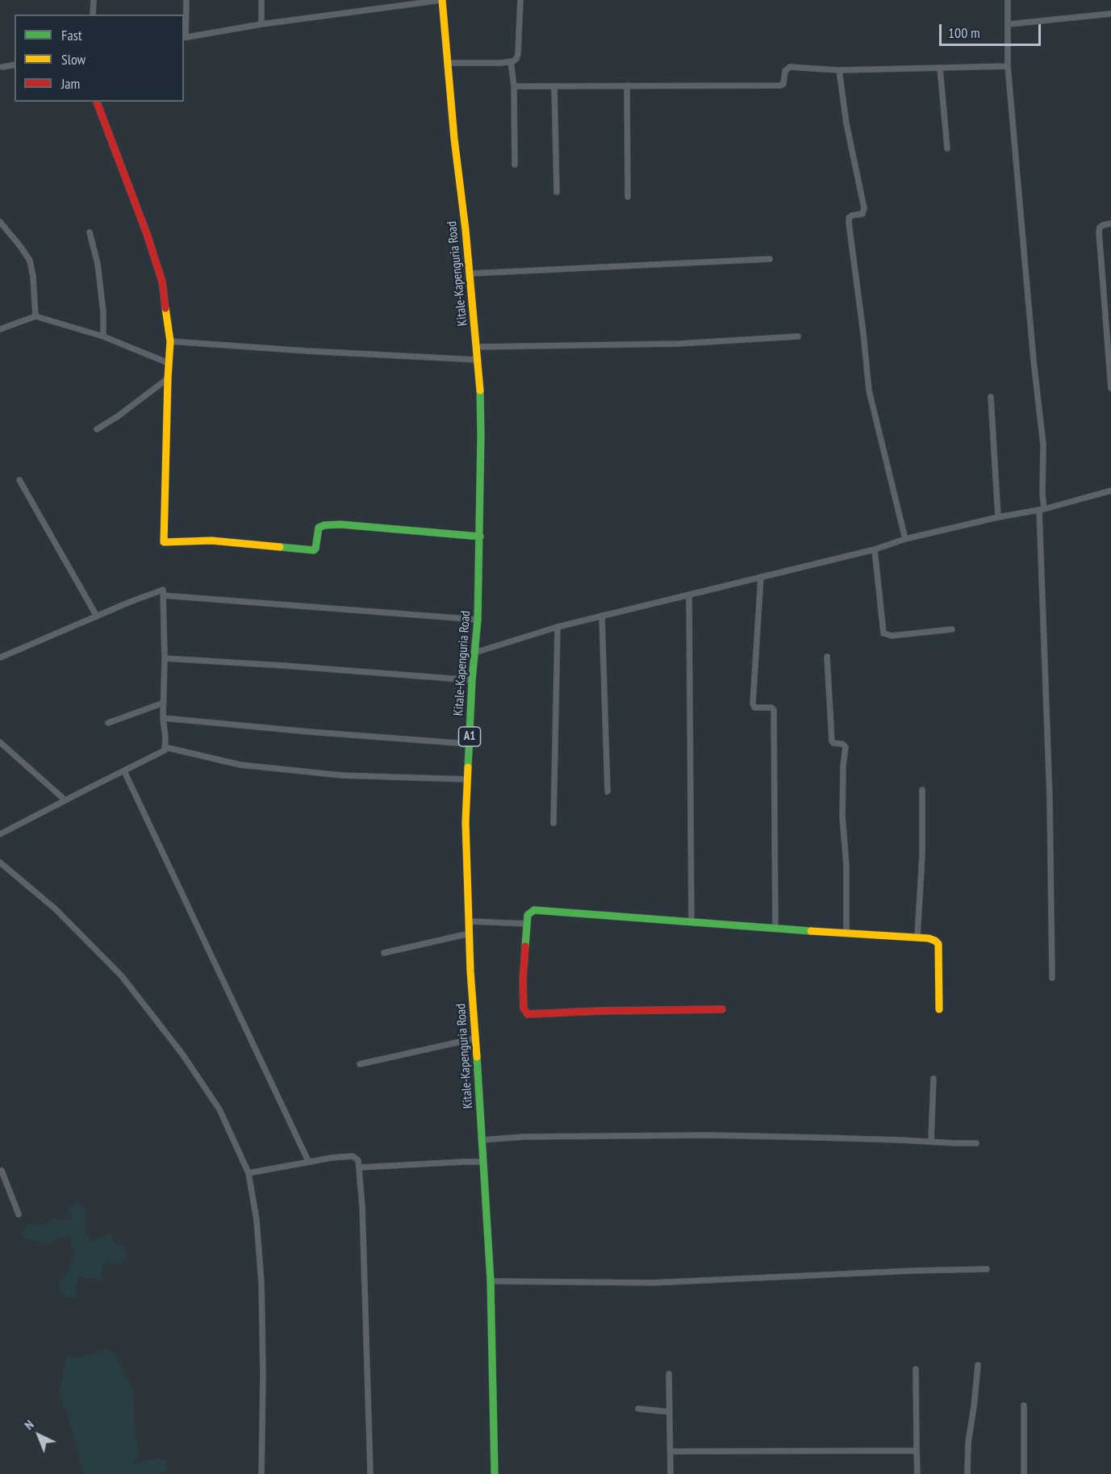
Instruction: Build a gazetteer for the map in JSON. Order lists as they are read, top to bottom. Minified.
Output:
{"streets":{"main road":["Kitale-Kapenguria Road","A1"]},"legend":["Fast","Slow","Jam"],"scale_bar":"100 m","north":"top left"}
